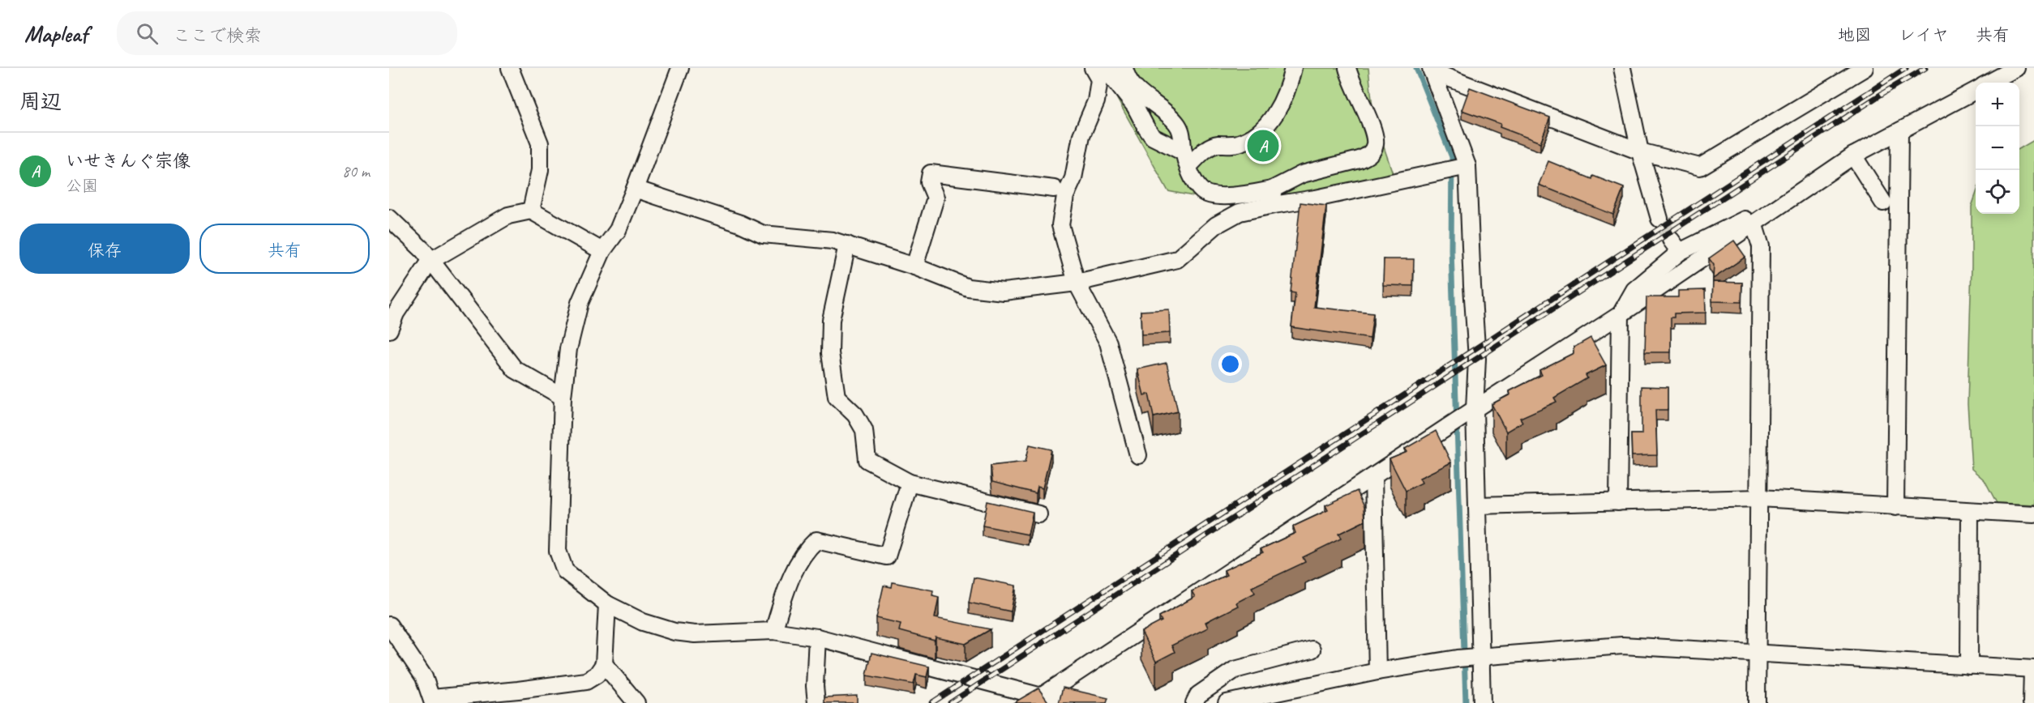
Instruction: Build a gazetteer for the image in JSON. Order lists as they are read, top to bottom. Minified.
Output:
{"page":{"header":"Mapleaf","search":"ここで検索","nav":["地図","レイヤ","共有"],"heading":"周辺","map_buttons":["+","−"],"pins":"A","list":[{"mark":"A","name":"いせきんぐ宗像","note":"公園","value":"80 m"}],"buttons":["保存","共有"]}}
